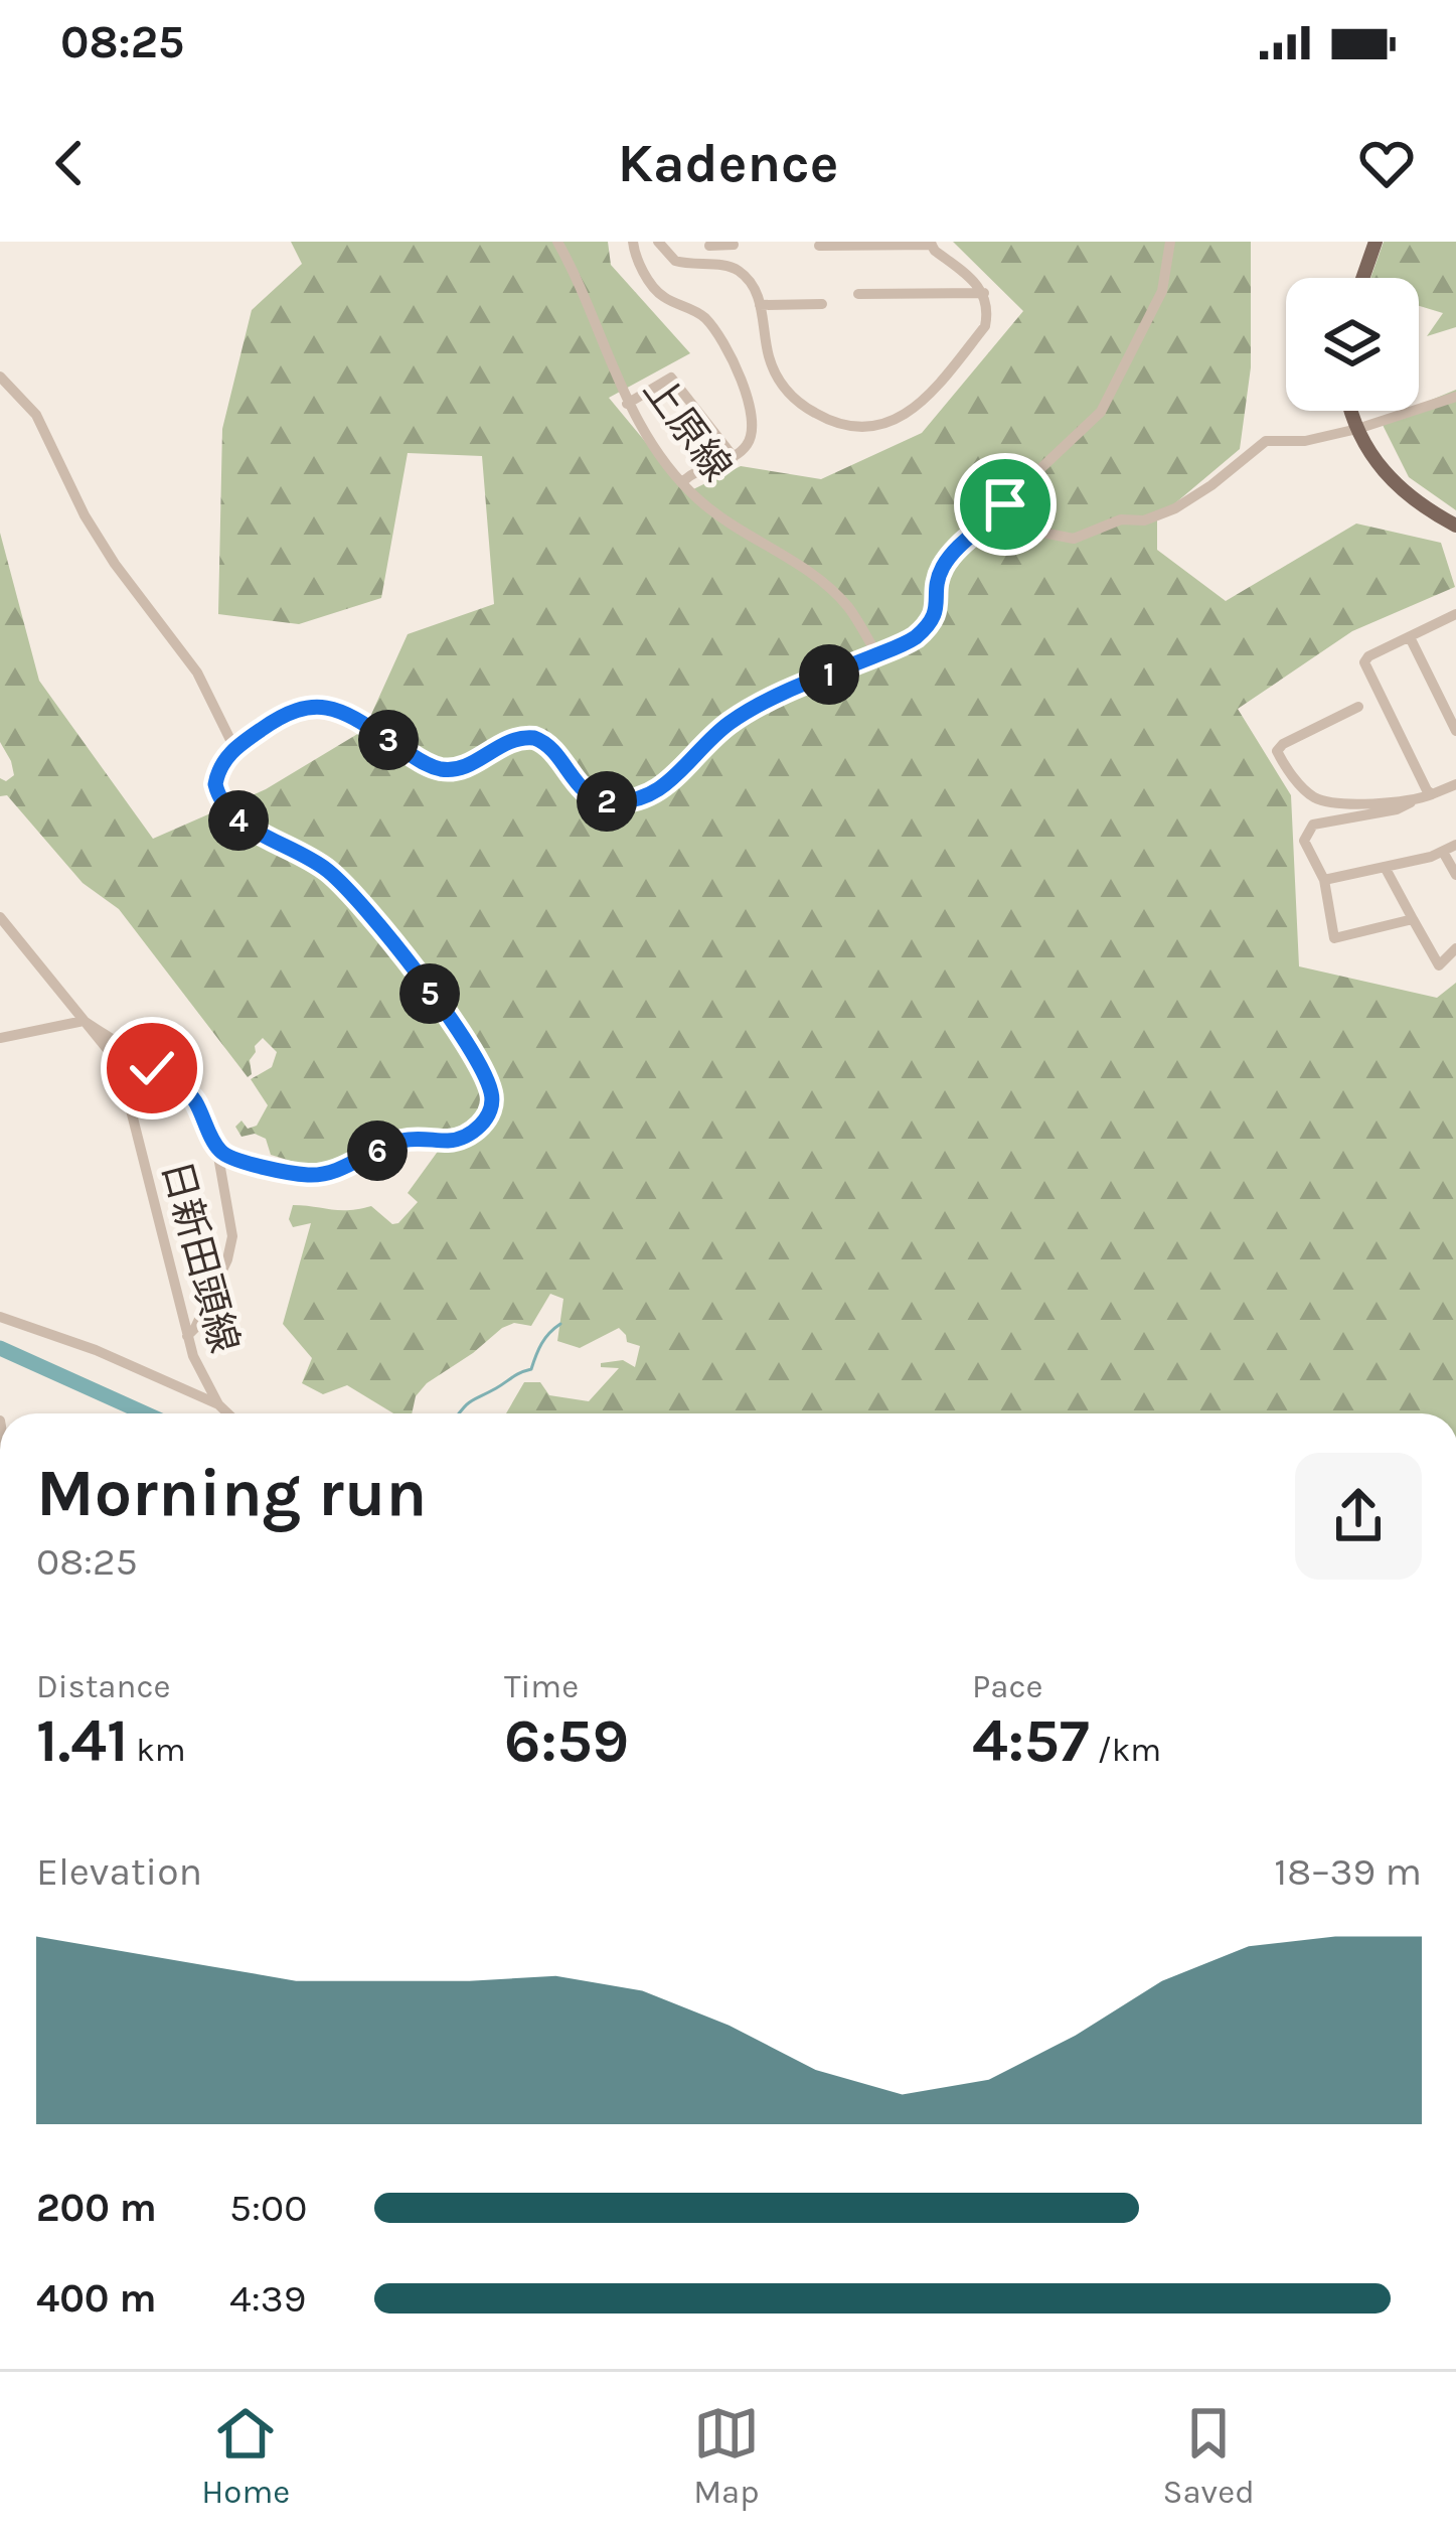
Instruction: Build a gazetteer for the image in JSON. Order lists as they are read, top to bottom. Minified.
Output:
{"streets":{"street":["上原線","日新田頭線"]},"page":{"status":"08:25","header":"Kadence","pins":["1","3","2","4","5","6"],"heading":["Morning run","08:25"],"stats":[["Distance","1.41 km"],["Time","6:59"],["Pace","4:57 /km"]],"chart":["Elevation","18–39 m"],"list":[{"name":"200 m","note":"5:00"},{"name":"400 m","note":"4:39"}],"tabs":["Home","Map","Saved"]}}
